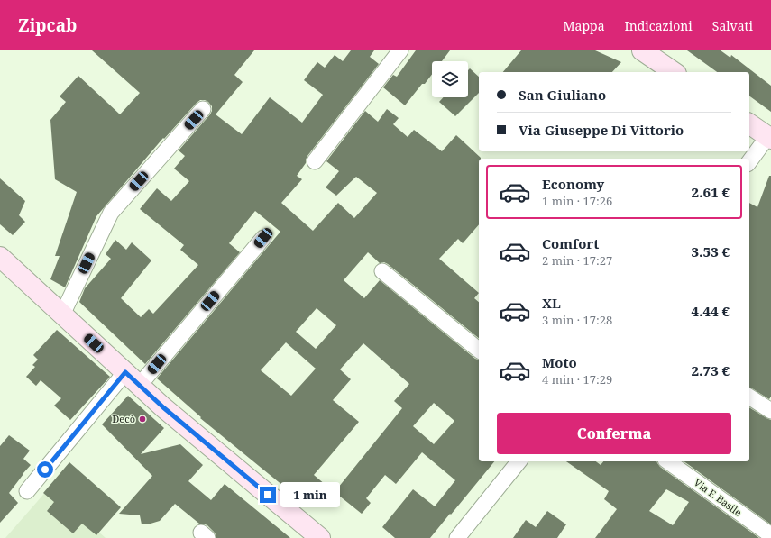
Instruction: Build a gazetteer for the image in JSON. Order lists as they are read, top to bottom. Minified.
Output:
{"streets":{"street":["Via F. Basile"]},"places":["Decò"],"page":{"header":"Zipcab","nav":["Mappa","Indicazioni","Salvati"],"banner":["San Giuliano","Via Giuseppe Di Vittorio"],"list":[{"name":"Economy","note":"1 min · 17:26","value":"2.61 €"},{"name":"Comfort","note":"2 min · 17:27","value":"3.53 €"},{"name":"XL","note":"3 min · 17:28","value":"4.44 €"},{"name":"Moto","note":"4 min · 17:29","value":"2.73 €"}],"buttons":"Conferma","bubble":"1 min"}}
